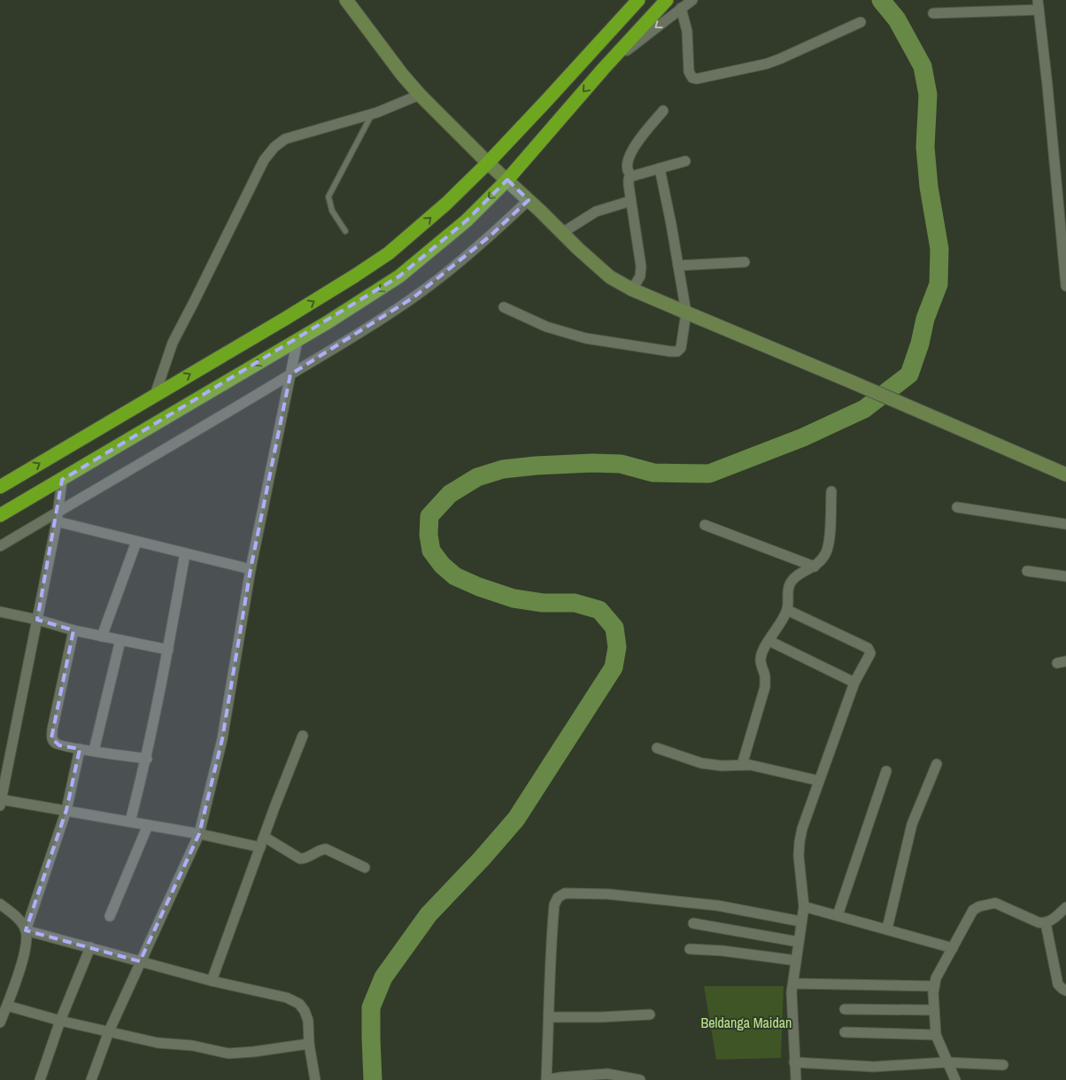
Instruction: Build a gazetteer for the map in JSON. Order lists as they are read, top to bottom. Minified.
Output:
{"parks":["Beldanga Maidan"]}
